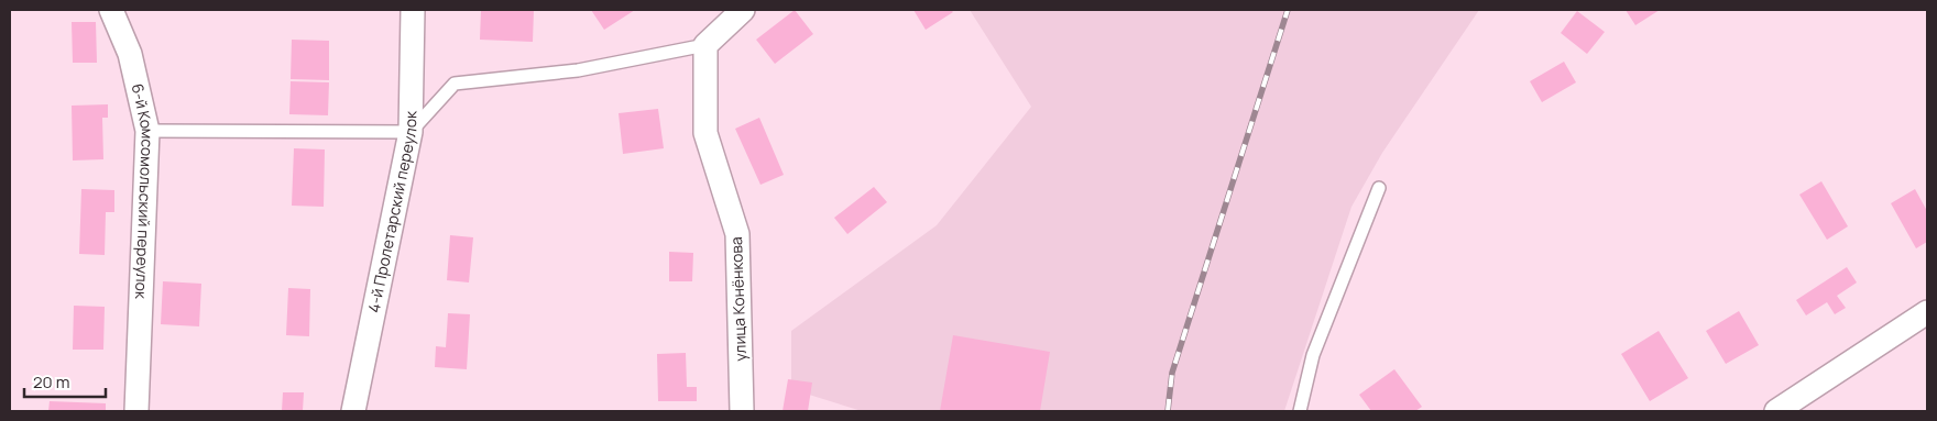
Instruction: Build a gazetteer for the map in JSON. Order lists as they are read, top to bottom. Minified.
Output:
{"streets":{"street":["6-й Комсомольский переулок","4-й Пролетарский переулок","улица Конёнкова"]},"scale_bar":"20 m"}
